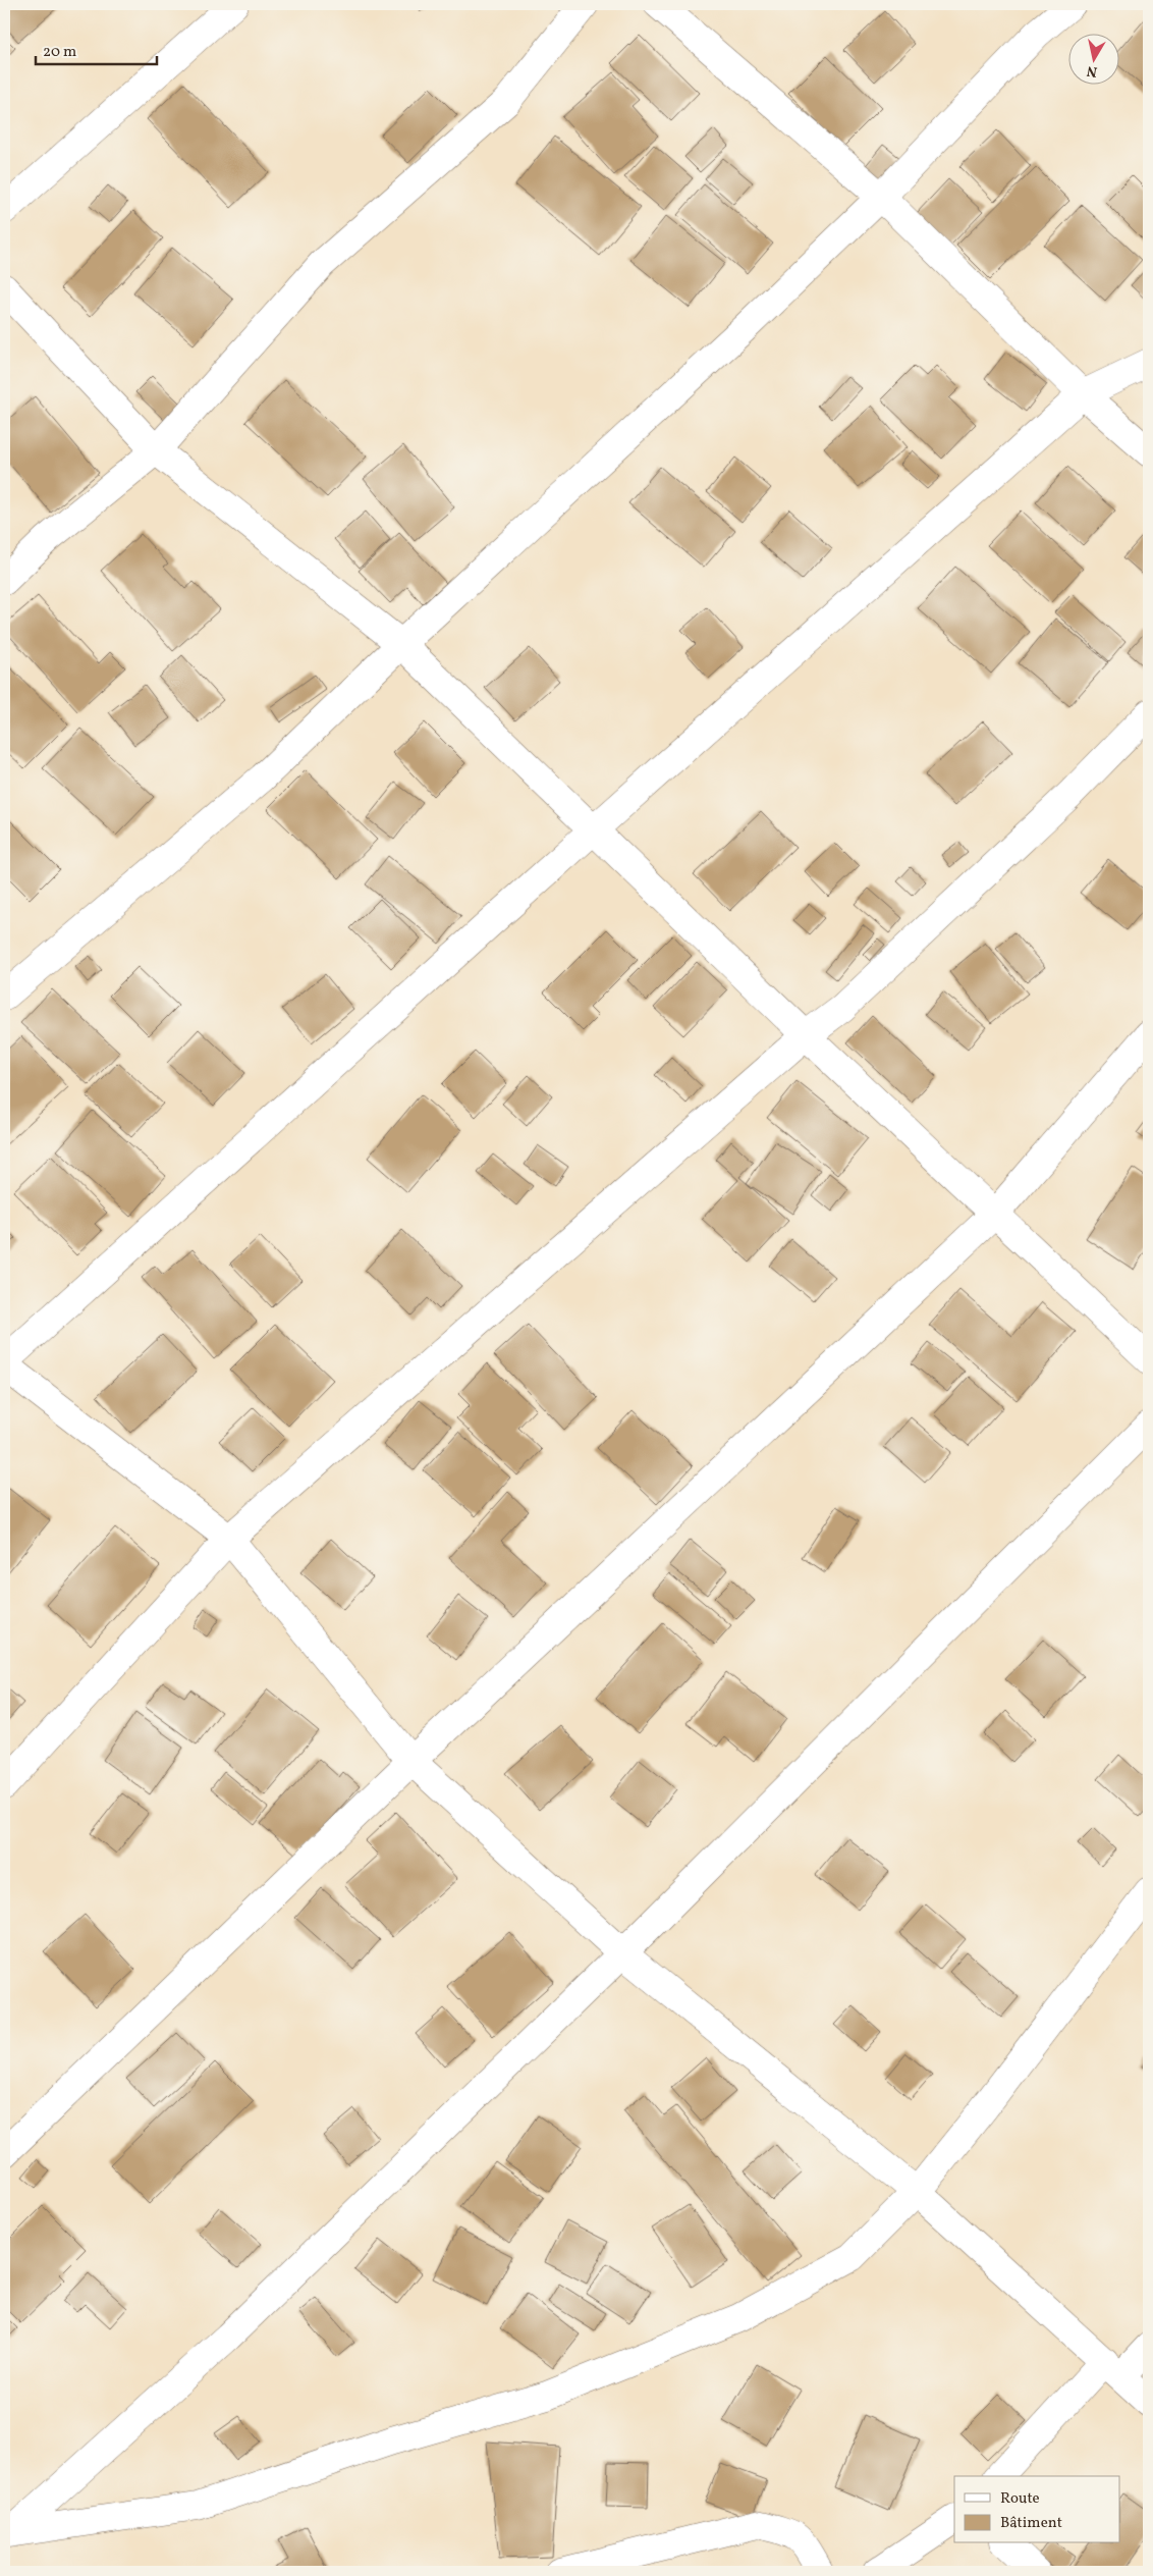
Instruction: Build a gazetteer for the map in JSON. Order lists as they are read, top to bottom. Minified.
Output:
{"legend":["Route","Bâtiment"],"scale_bar":"20 m","north":"bottom"}
